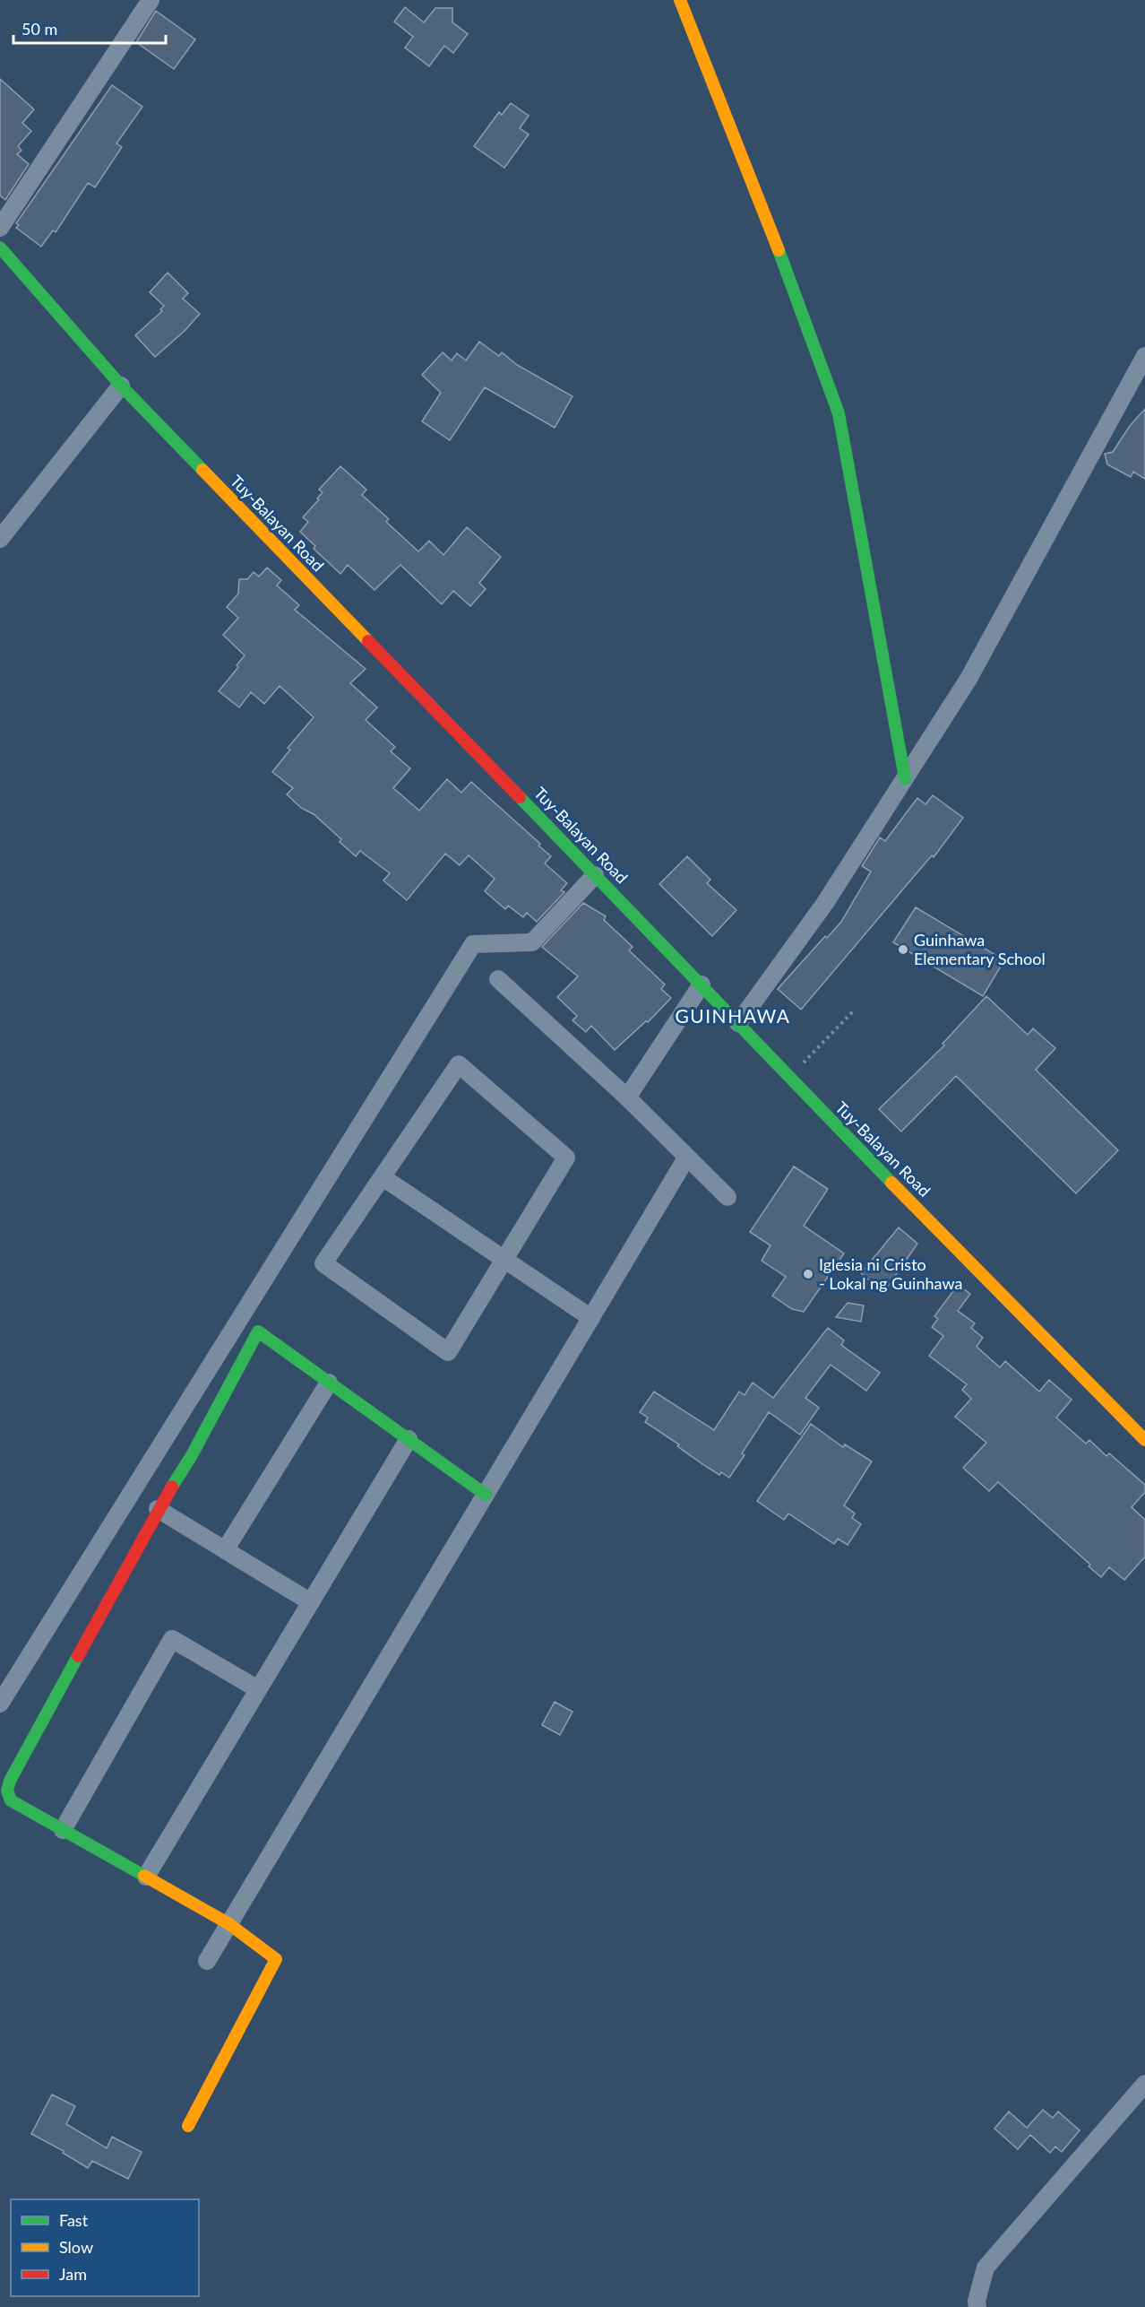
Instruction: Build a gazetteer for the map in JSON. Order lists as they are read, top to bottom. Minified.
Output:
{"streets":{"street":["Tuy-Balayan Road"]},"districts":["GUINHAWA"],"places":["Guinhawa Elementary School","Iglesia ni Cristo - Lokal ng Guinhawa"],"legend":["Fast","Slow","Jam"],"scale_bar":"50 m"}
